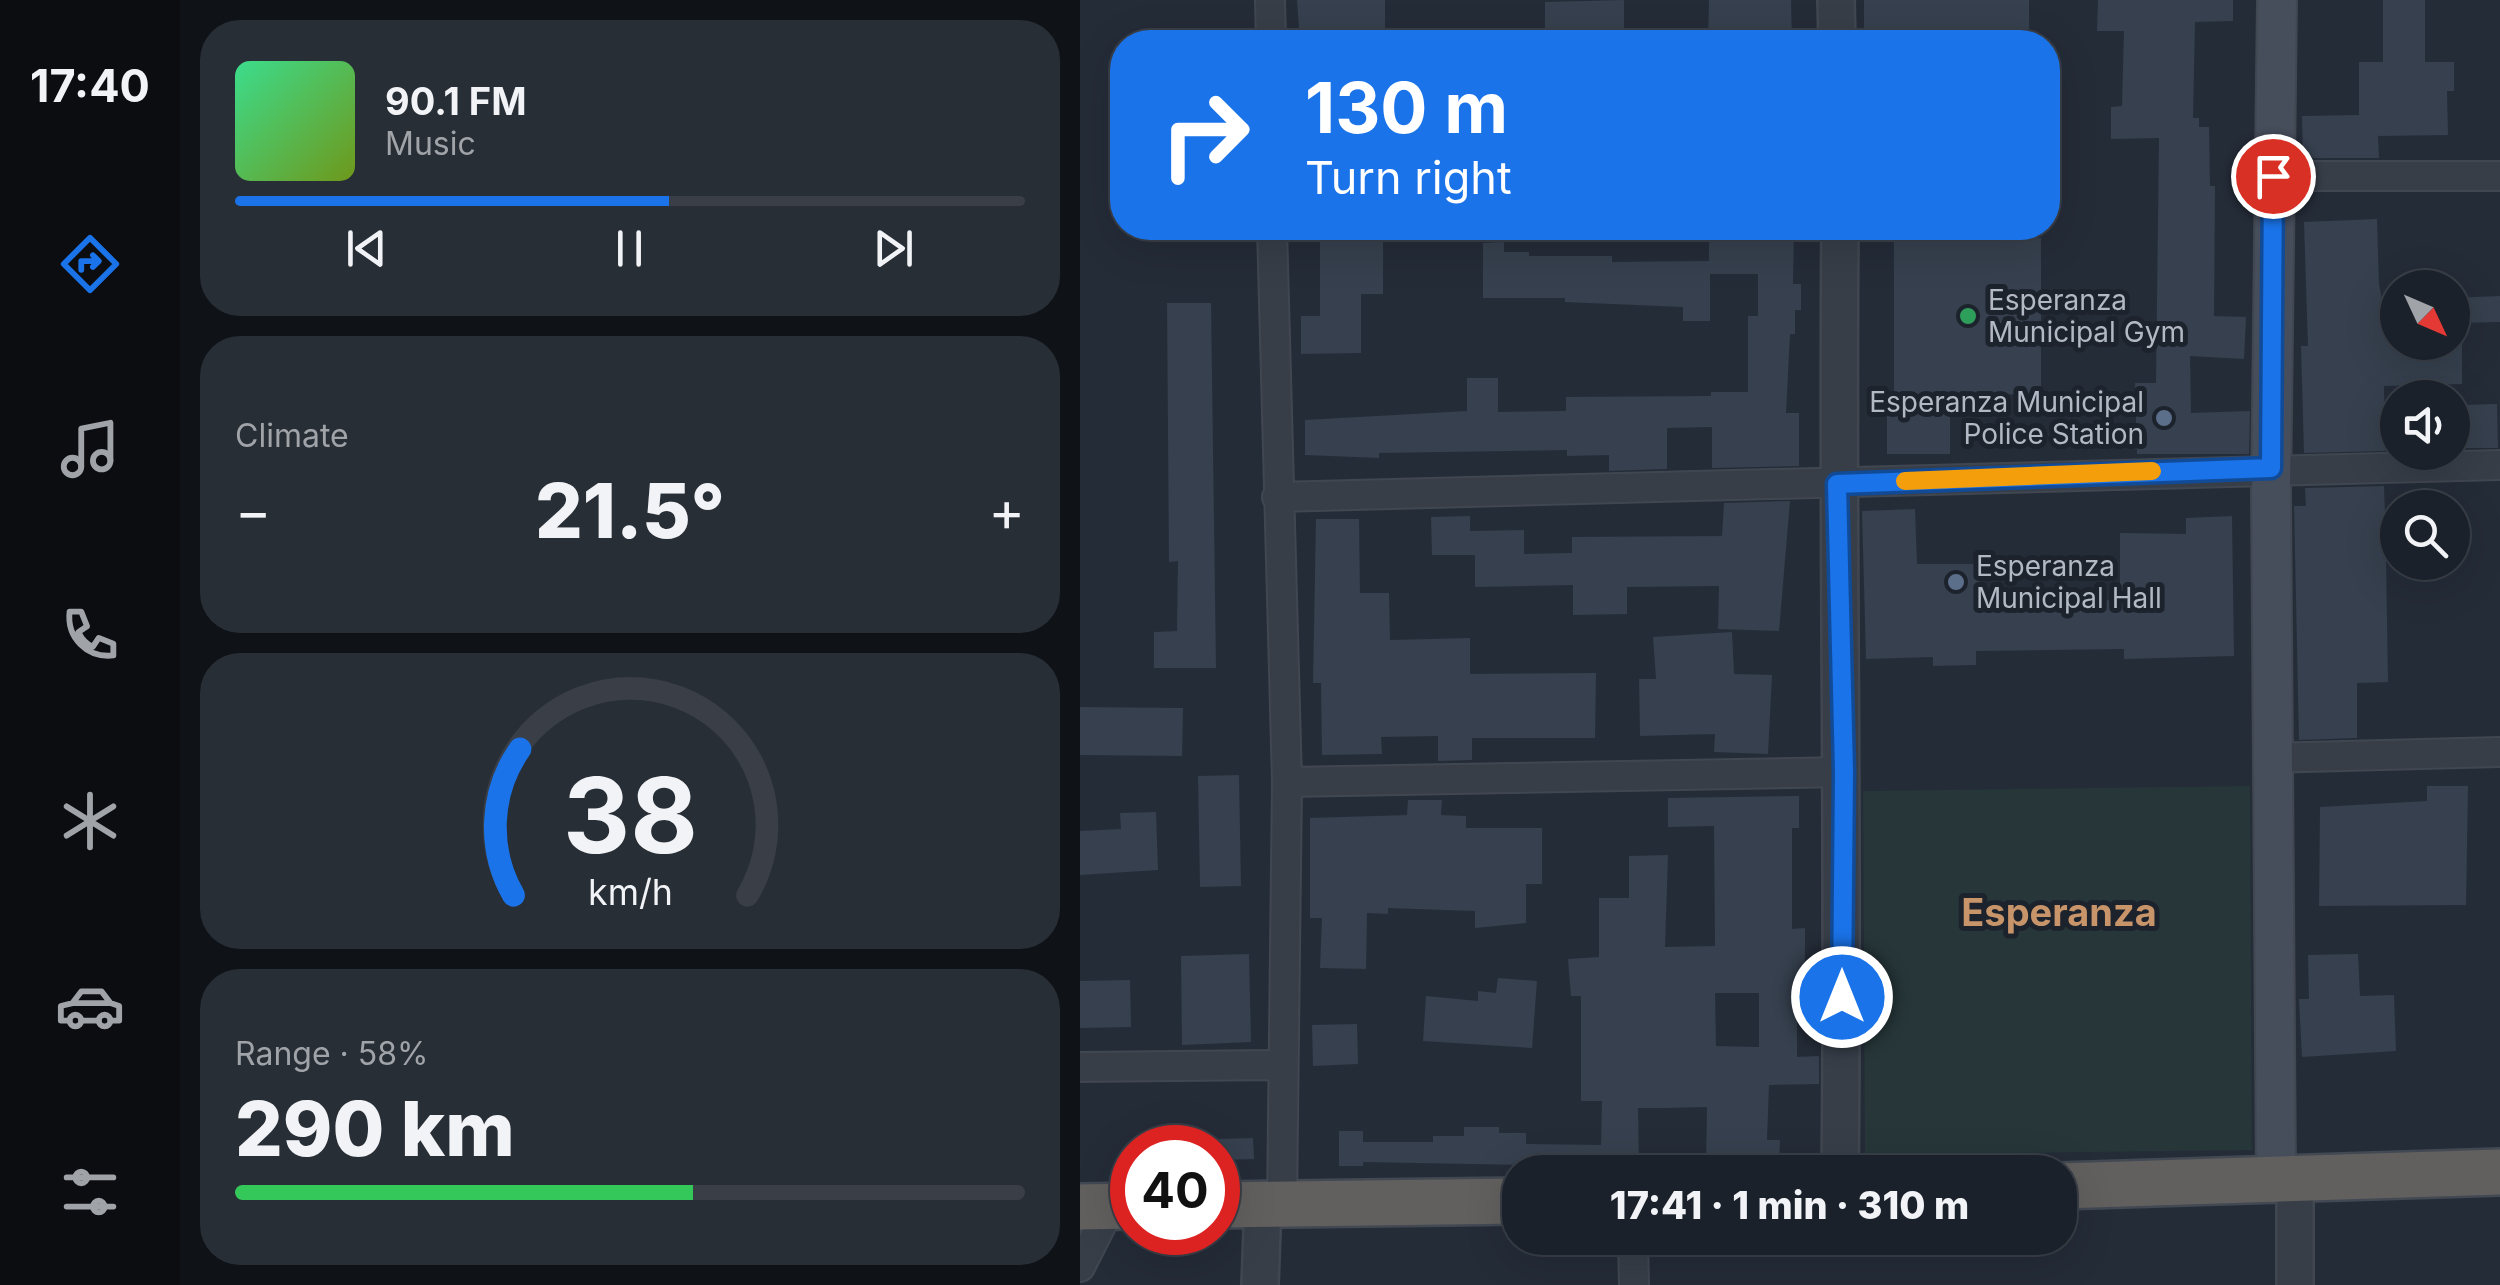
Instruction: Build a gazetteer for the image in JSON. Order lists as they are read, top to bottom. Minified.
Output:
{"districts":["Esperanza"],"places":["Esperanza Municipal Gym","Esperanza Municipal Police Station","Esperanza Municipal Hall"],"north":"bottom right","page":{"tabs":"17:40","turn":["130 m","Turn right"],"song":["90.1 FM","Music"],"tile":["Climate",["Range · 58%","290 km"]],"heat":["−","21.5°","+"],"limit":"40","trip":"17:41 · 1 min · 310 m","gauge":["38","km/h"]}}
